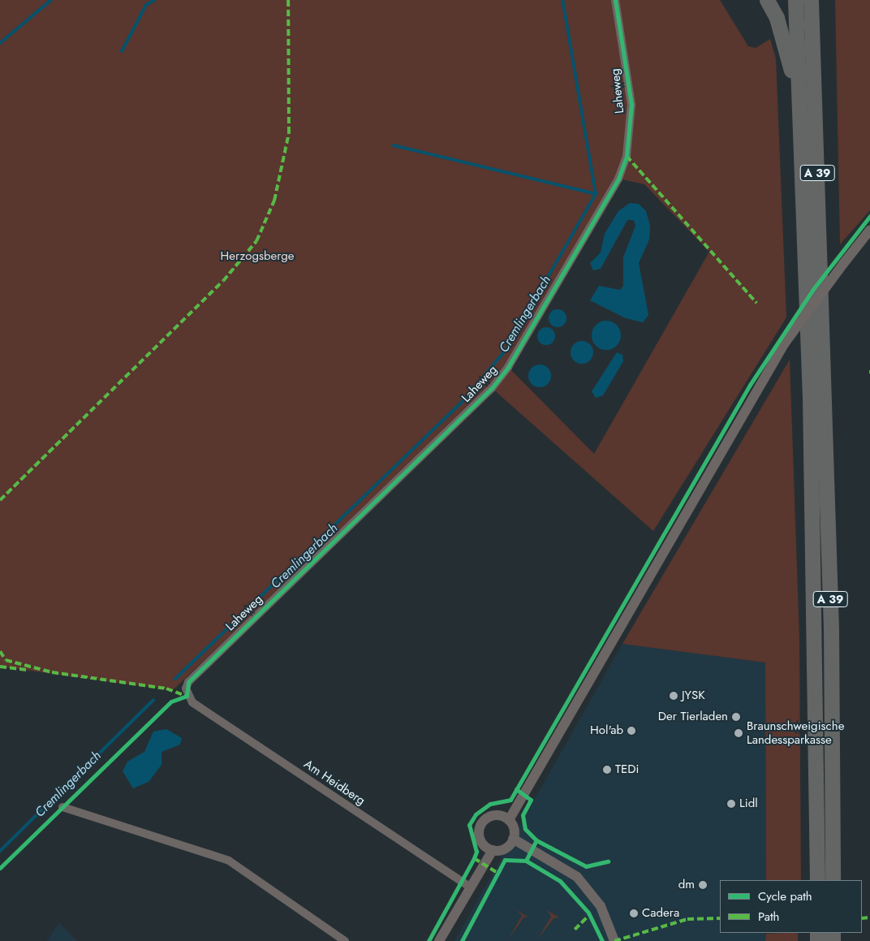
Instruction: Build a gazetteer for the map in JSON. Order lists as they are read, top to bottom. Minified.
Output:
{"streets":{"highway":["A 39"],"street":["Laheweg","Am Heidberg"]},"crossings":[["Laheweg","Am Heidberg"]],"water":["Cremlingerbach"],"parks":["Herzogsberge"],"places":["JYSK","Der Tierladen","Hol'ab","Braunschweigische Landessparkasse","TEDi","Lidl","dm","Cadera"],"legend":["Cycle path","Path"]}
